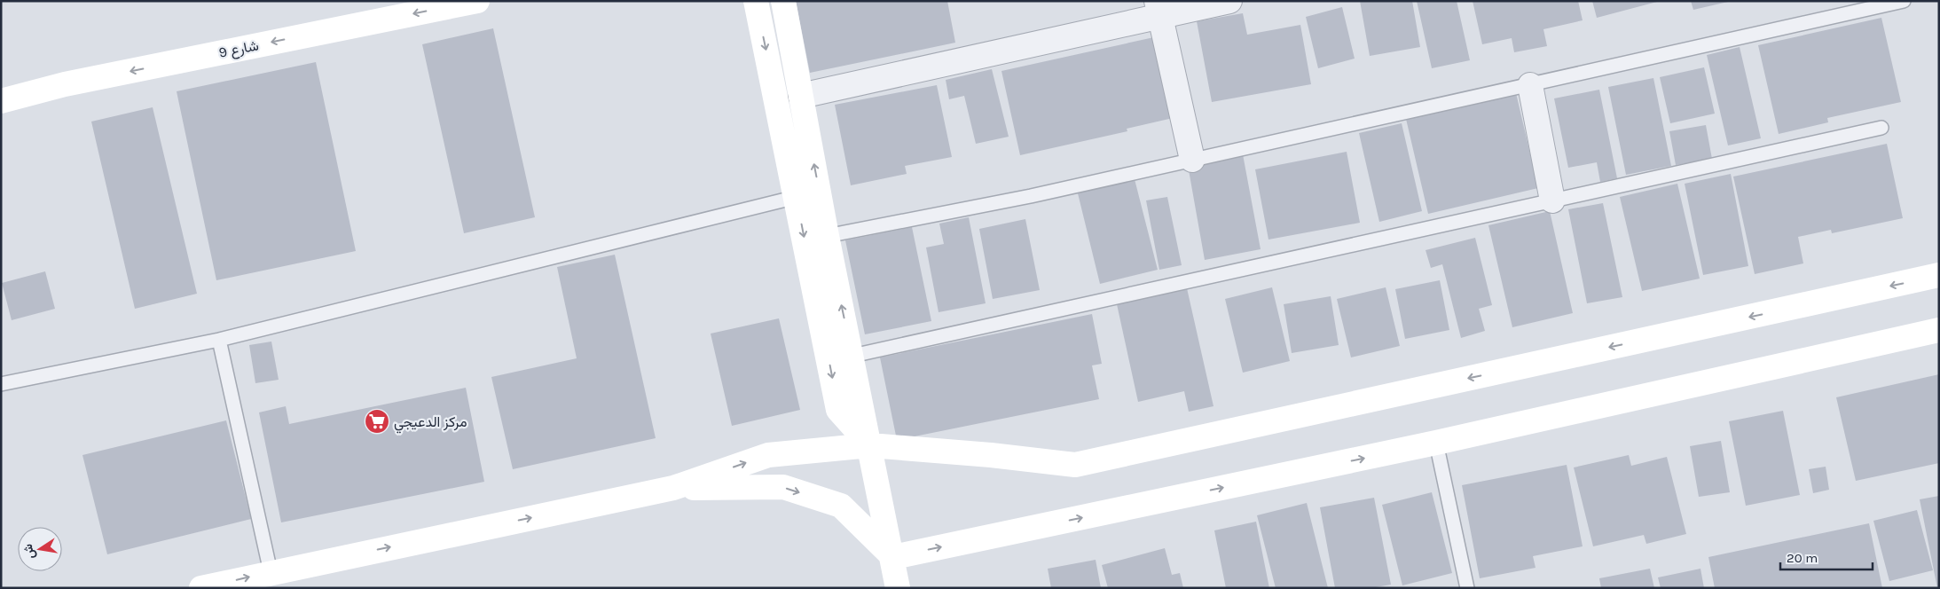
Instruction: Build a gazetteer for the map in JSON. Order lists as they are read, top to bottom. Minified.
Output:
{"streets":{"street":["شارع 9"]},"one_way":["شارع 9"],"places":{"supermarket":["مركز الدعيجي"]},"scale_bar":"20 m","north":"left"}
